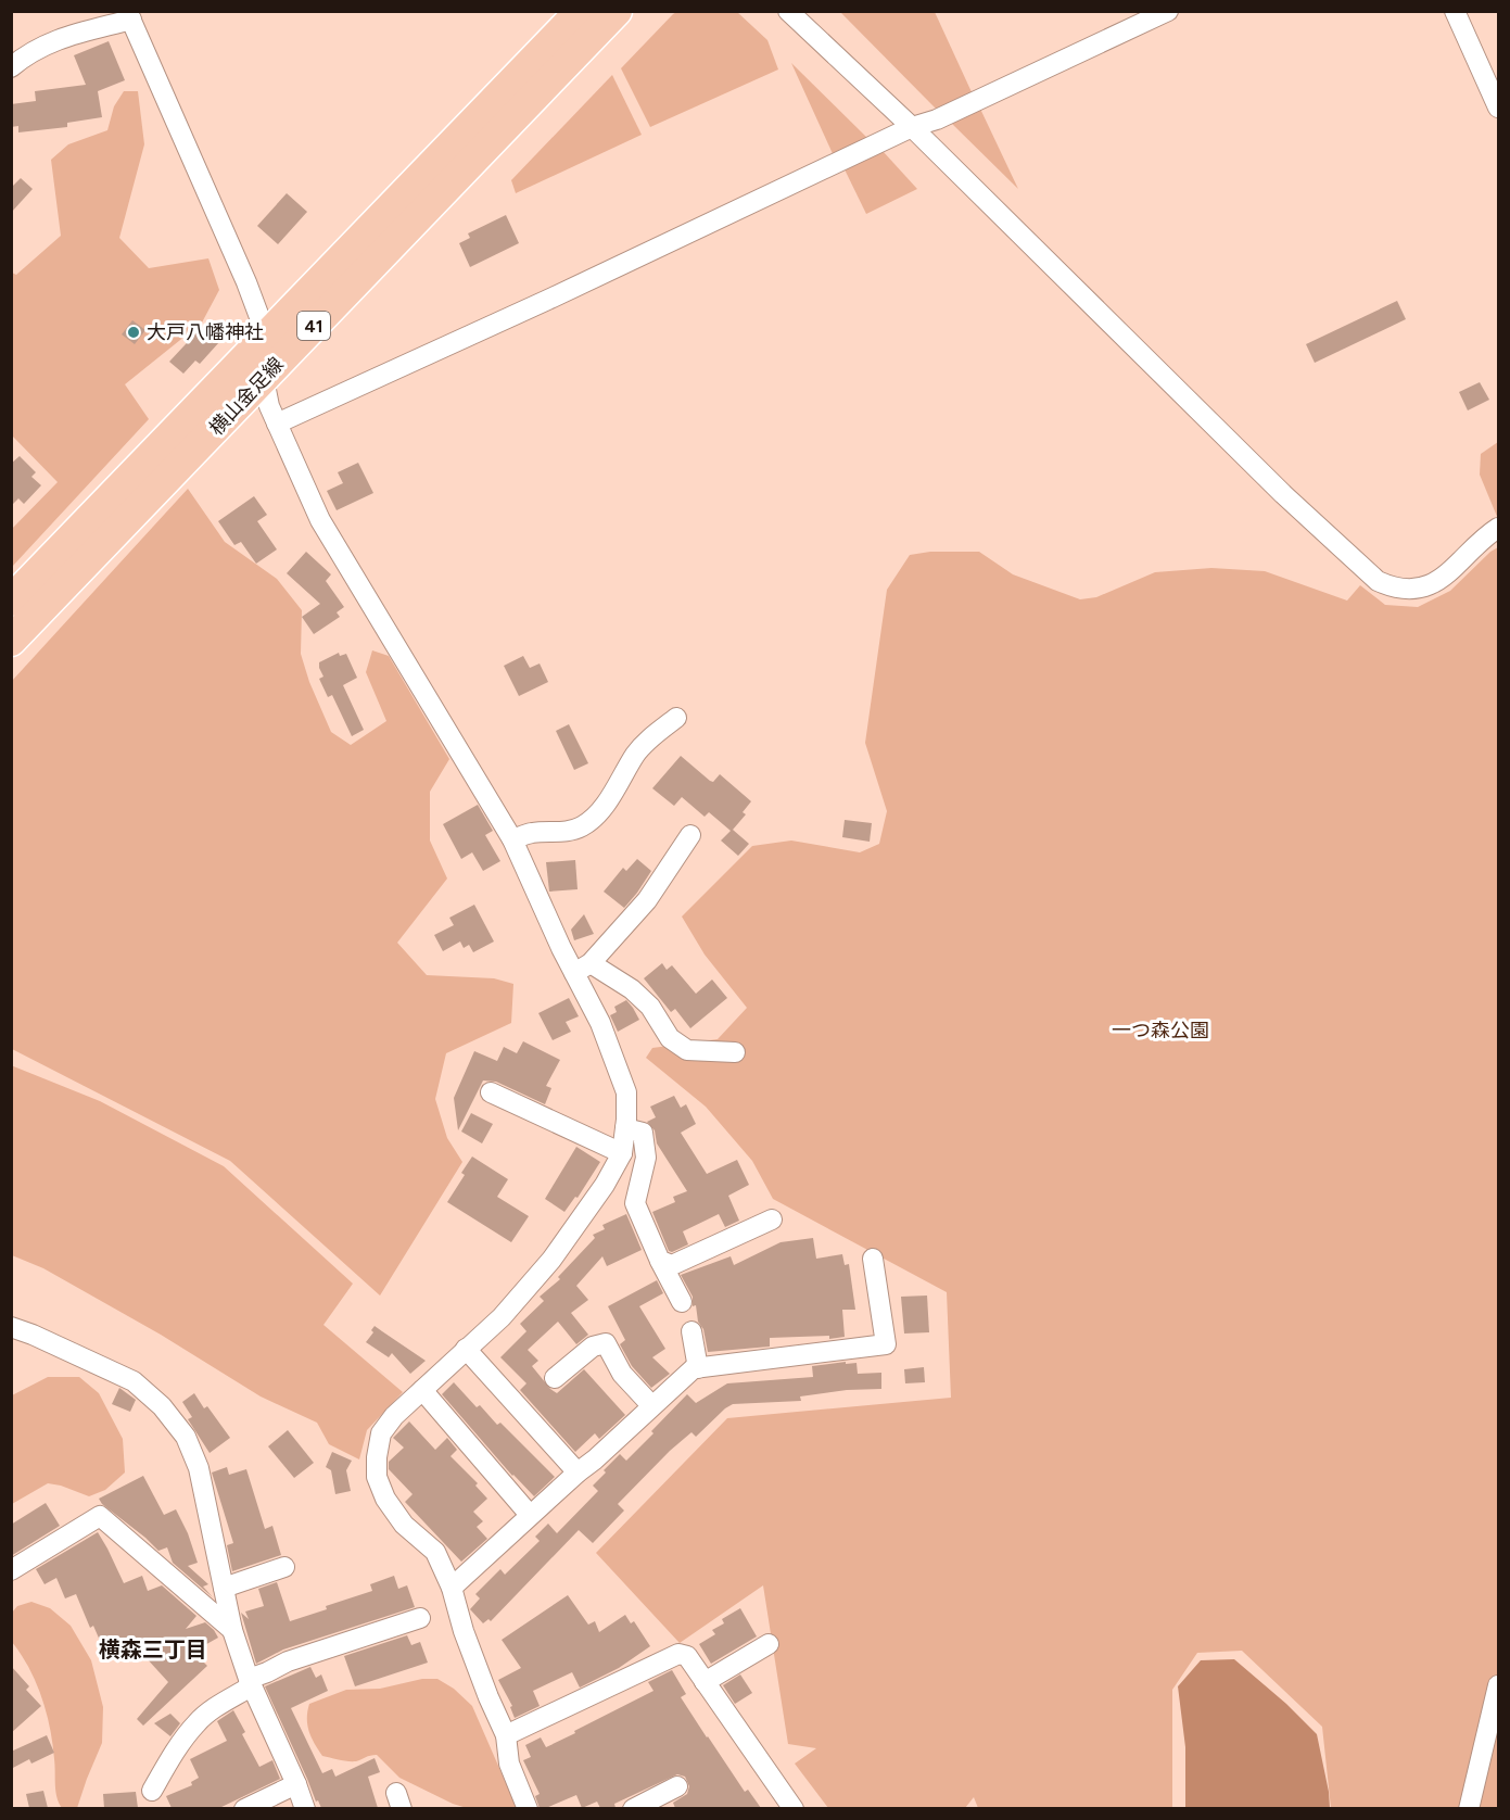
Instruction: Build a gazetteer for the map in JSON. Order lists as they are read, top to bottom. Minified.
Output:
{"streets":{"main road":["41","横山金足線"]},"districts":["横森三丁目"],"parks":["一つ森公園"],"places":["大戸八幡神社"]}
